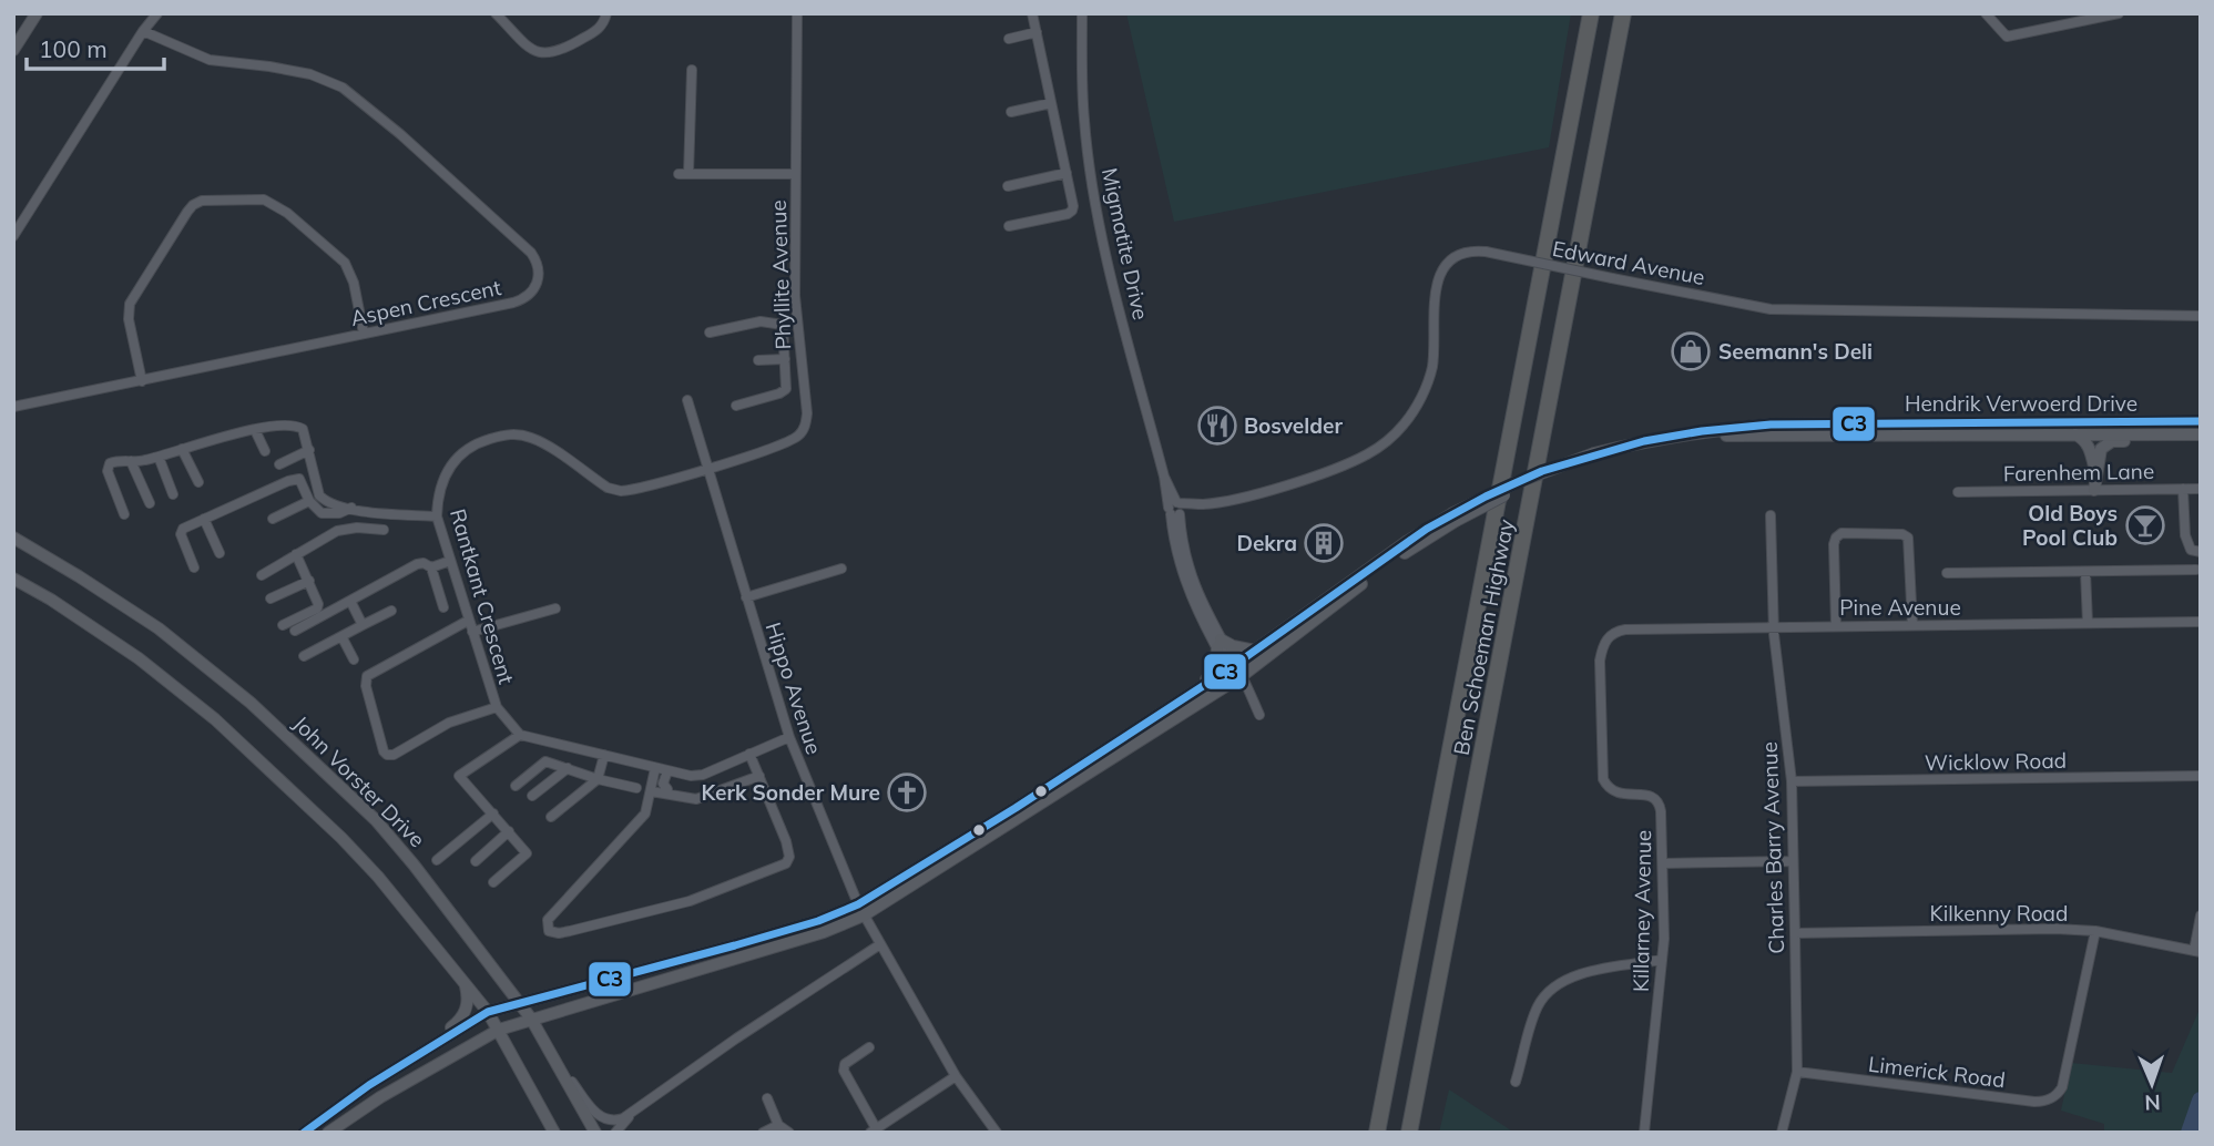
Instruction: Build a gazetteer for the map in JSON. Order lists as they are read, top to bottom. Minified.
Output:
{"streets":{"highway":["Ben Schoeman Highway"],"main road":["Hendrik Verwoerd Drive","John Vorster Drive"],"street":["Migmatite Drive","Edward Avenue","Phyllite Avenue","Aspen Crescent","Farenhem Lane","Rantkant Crescent","Pine Avenue","Hippo Avenue","Wicklow Road","Charles Barry Avenue","Killarney Avenue","Kilkenny Road","Limerick Road"]},"crossings":[["Migmatite Drive","Edward Avenue"],["Migmatite Drive","Hendrik Verwoerd Drive"],["Phyllite Avenue","Rantkant Crescent"],["Phyllite Avenue","Hippo Avenue"],["Hendrik Verwoerd Drive","Hippo Avenue"],["Hendrik Verwoerd Drive","John Vorster Drive"],["Rantkant Crescent","Hippo Avenue"],["Pine Avenue","Charles Barry Avenue"],["Pine Avenue","Killarney Avenue"],["Wicklow Road","Charles Barry Avenue"],["Charles Barry Avenue","Kilkenny Road"],["Charles Barry Avenue","Limerick Road"],["Kilkenny Road","Limerick Road"]],"places":{"shop":["Seemann's Deli"],"restaurant":["Bosvelder"],"bar":["Old Boys Pool Club"],"building":["Dekra"],"church":["Kerk Sonder Mure"]},"lines":["transit line C3"],"scale_bar":"100 m","north":"bottom"}
